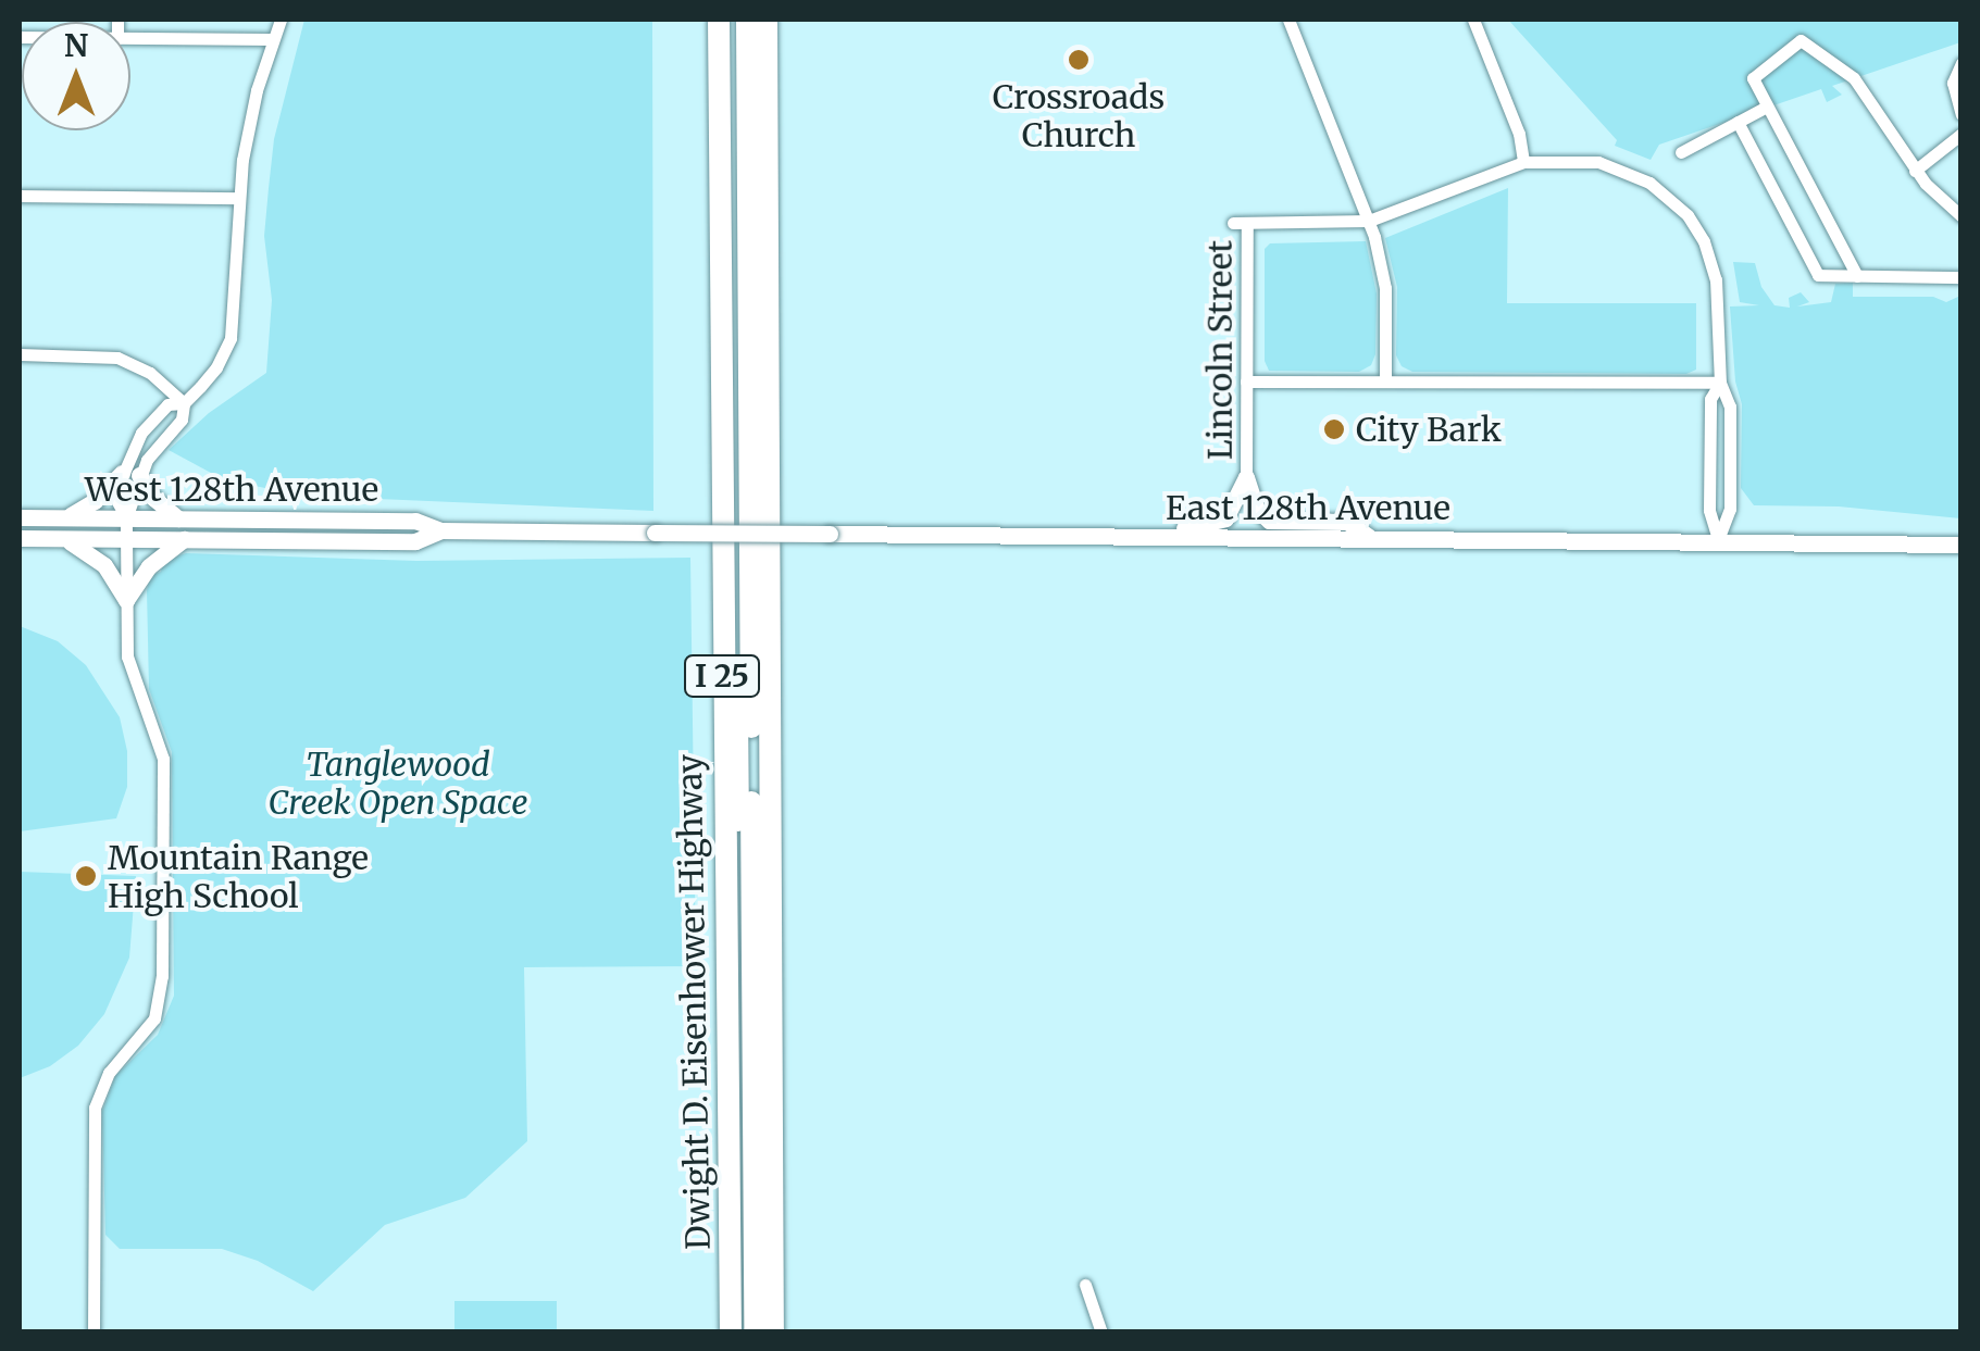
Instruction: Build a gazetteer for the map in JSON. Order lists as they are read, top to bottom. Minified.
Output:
{"streets":{"highway":["I 25","Dwight D. Eisenhower Highway"],"main road":["West 128th Avenue","East 128th Avenue"],"street":["Lincoln Street"]},"crossings":[["West 128th Avenue","East 128th Avenue"]],"parks":["Tanglewood Creek Open Space"],"places":["Crossroads Church","City Bark","Mountain Range High School"],"north":"top"}
